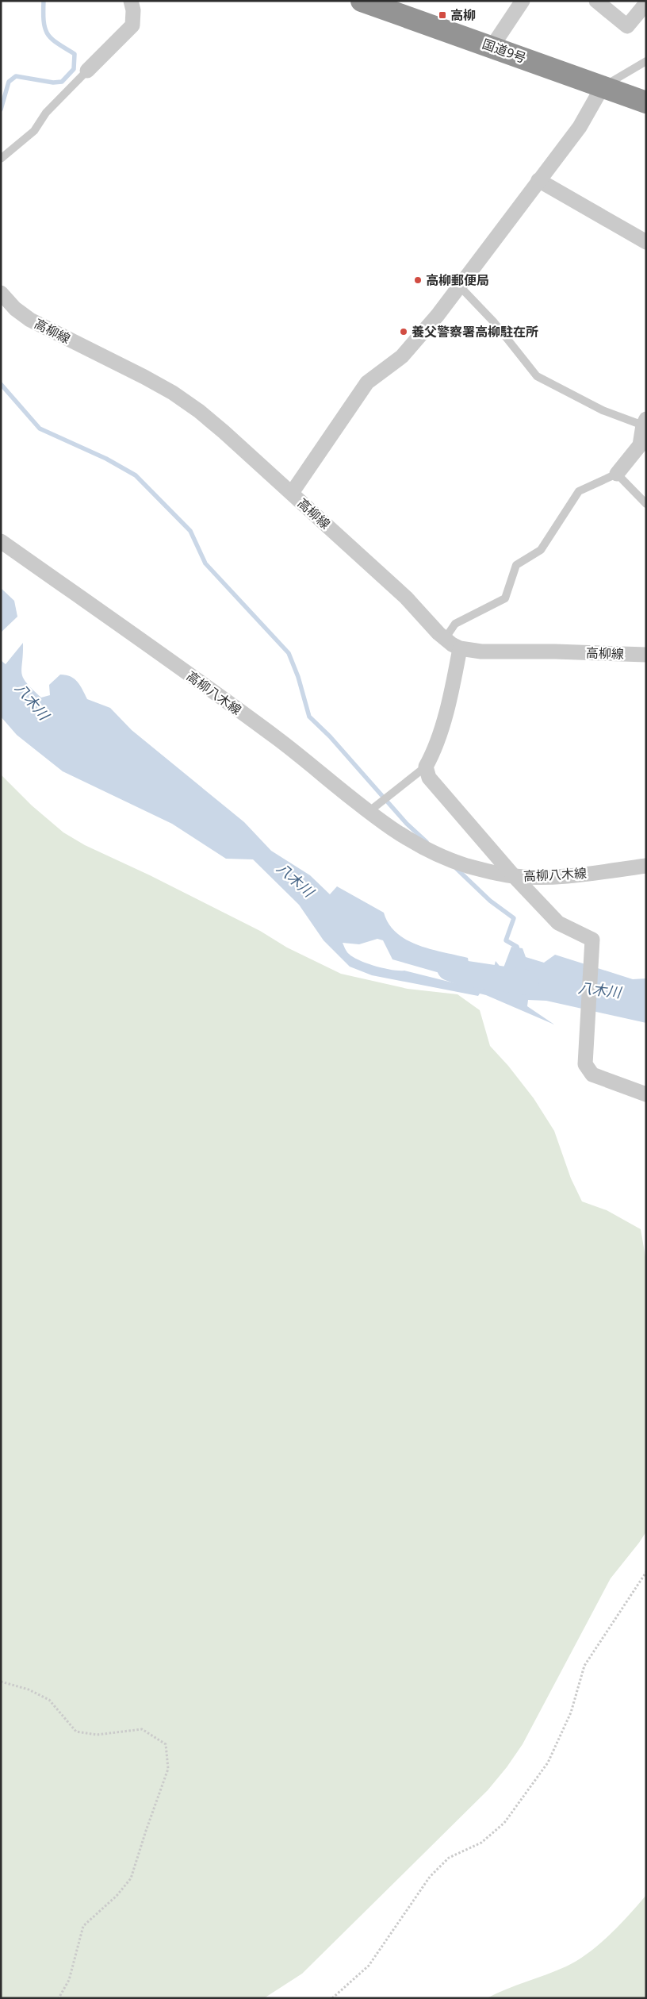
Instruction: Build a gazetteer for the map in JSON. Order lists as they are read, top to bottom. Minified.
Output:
{"streets":{"highway":["国道9号"],"street":["高柳線","高柳八木線"]},"water":["八木川"],"places":{"transit":["高柳"],"other":["高柳郵便局","養父警察署高柳駐在所"]}}
